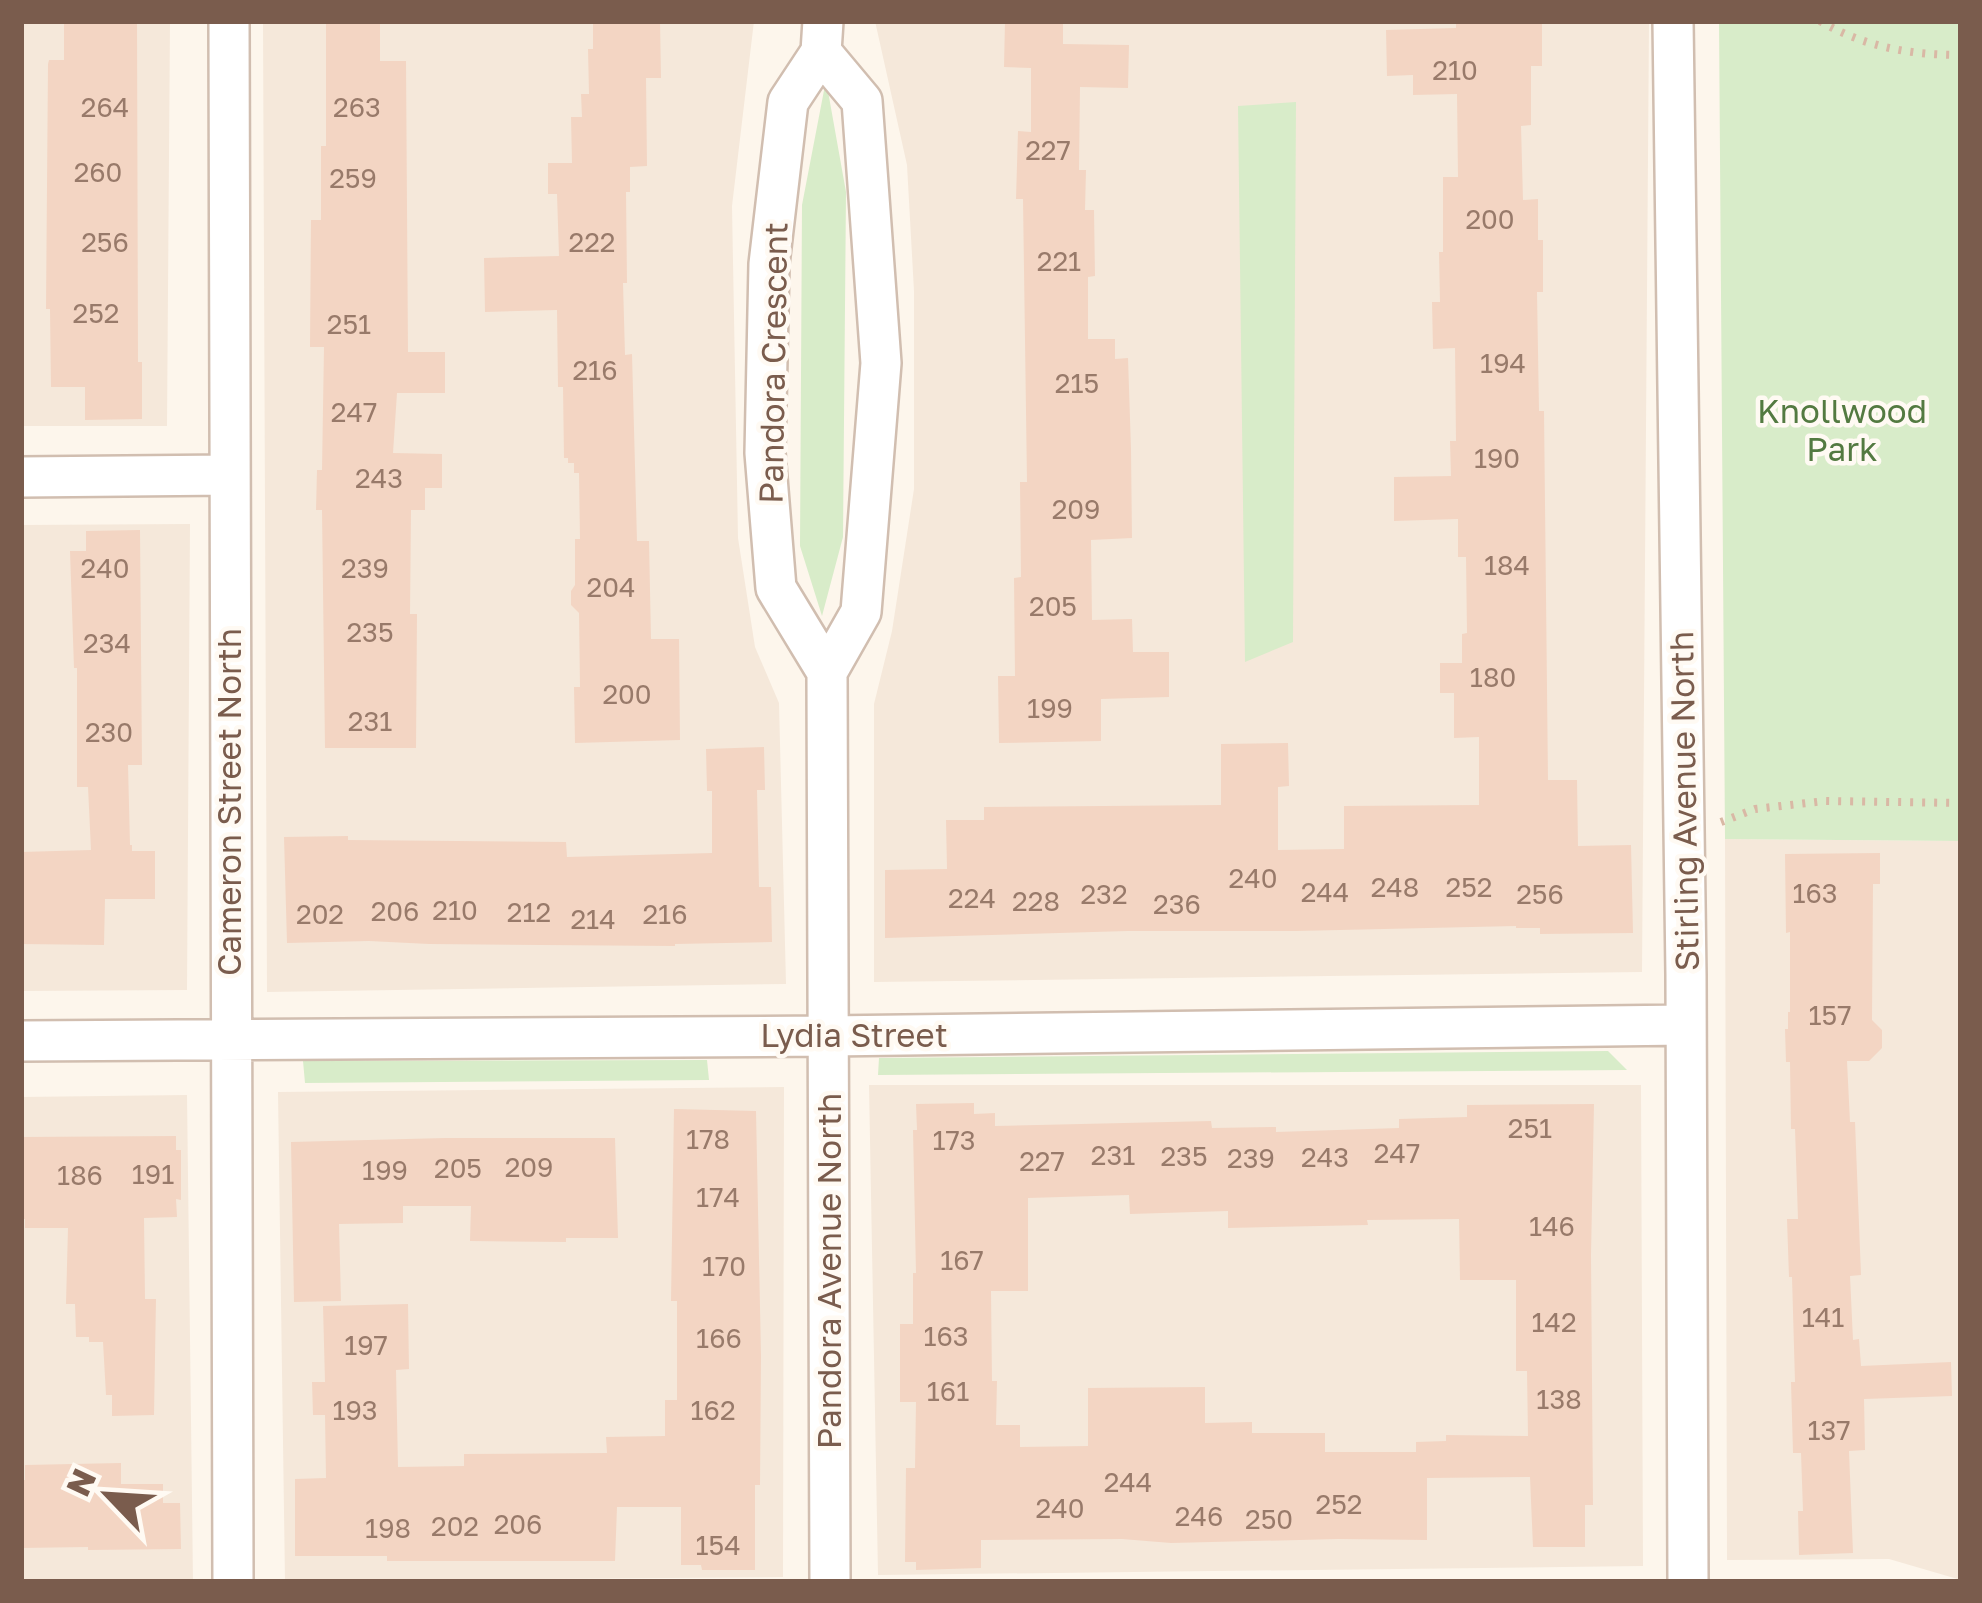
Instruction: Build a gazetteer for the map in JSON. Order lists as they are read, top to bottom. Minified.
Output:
{"streets":{"street":["Pandora Crescent","Stirling Avenue North","Cameron Street North","Lydia Street","Pandora Avenue North"]},"crossings":[["Pandora Crescent","Pandora Avenue North"],["Stirling Avenue North","Lydia Street"],["Cameron Street North","Lydia Street"],["Lydia Street","Pandora Avenue North"]],"parks":["Knollwood Park"],"house_numbers":["210","264","263","227","260","259","200","256","222","221","252","251","194","216","215","247","190","243","209","184","240","239","204","205","235","234","180","200","199","231","230","240","248","252","244","163","232","256","224","228","236","210","206","212","202","216","214","157","251","178","173","247","231","235","243","239","227","209","205","199","191","186","174","146","167","170","141","142","163","166","197","161","138","193","162","137","244","252","240","246","250","206","202","198","154"],"north":"top left"}
